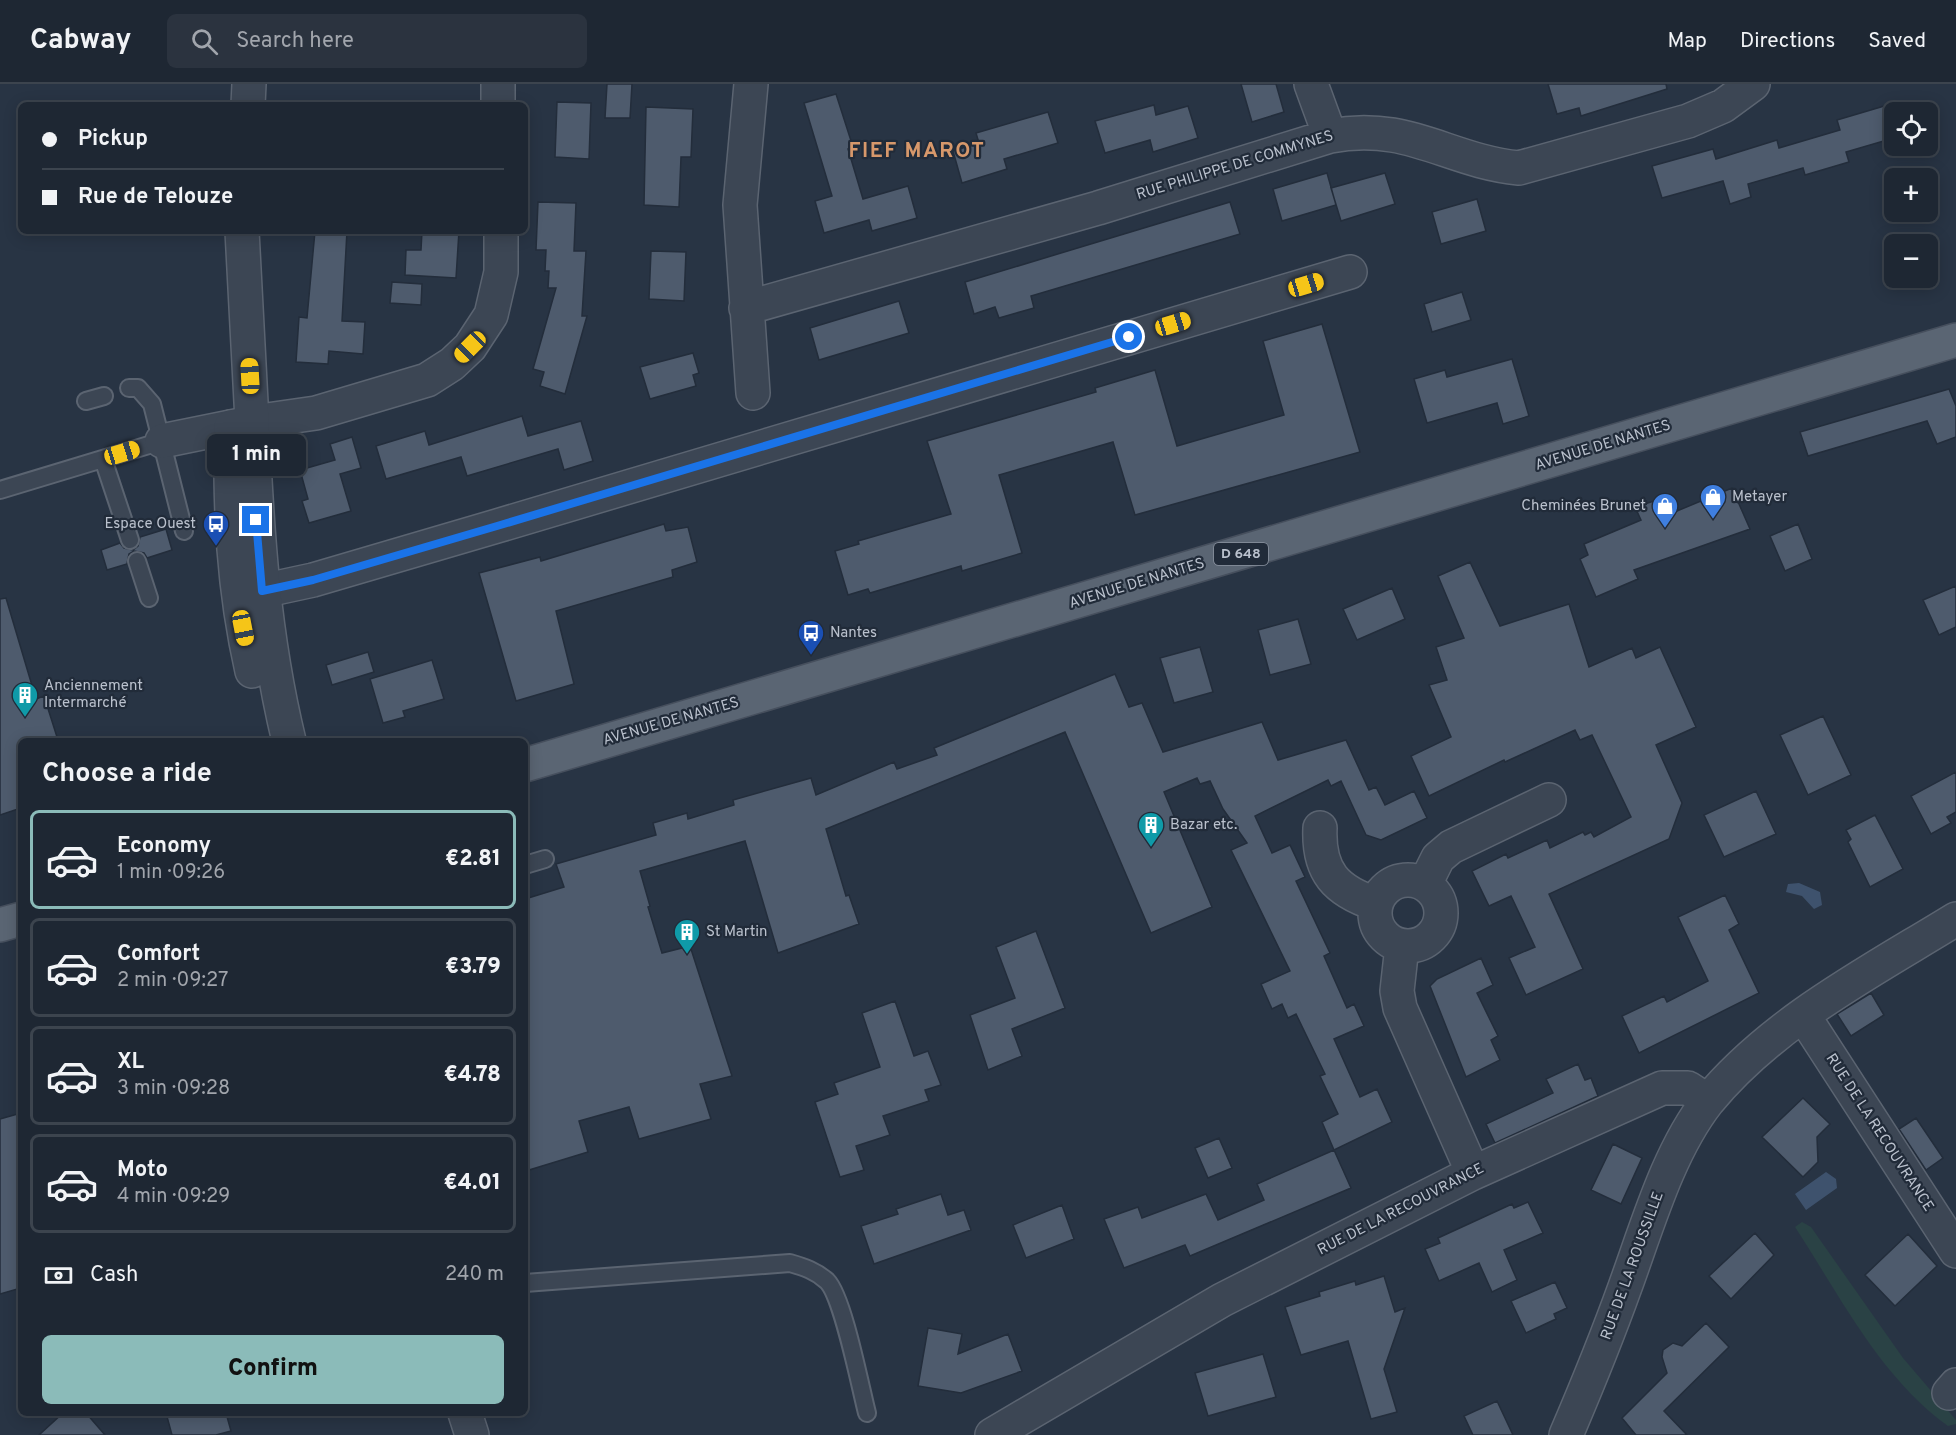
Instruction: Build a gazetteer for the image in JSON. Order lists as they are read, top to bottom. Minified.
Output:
{"streets":{"main road":["AVENUE DE NANTES","D 648"],"street":["RUE PHILIPPE DE COMMYNES","RUE DE LA RECOUVRANCE","RUE DE LA ROUSSILLE"]},"crossings":[["RUE DE LA RECOUVRANCE","RUE DE LA ROUSSILLE"]],"districts":["FIEF MAROT"],"places":{"shop":["Metayer","Cheminées Brunet"],"bus stop":["Espace Ouest","Nantes"],"building":["Anciennement Intermarché","Bazar etc.","St Martin"]},"page":{"header":"Cabway","search":"Search here","nav":["Map","Directions","Saved"],"map_buttons":["+","−"],"banner":["Pickup","Rue de Telouze"],"bubble":"1 min","heading":"Choose a ride","list":[{"name":"Economy","note":"1 min · 09:26","value":"€2.81"},{"name":"Comfort","note":"2 min · 09:27","value":"€3.79"},{"name":"XL","note":"3 min · 09:28","value":"€4.78"},{"name":"Moto","note":"4 min · 09:29","value":"€4.01"}],"pay":["Cash","240 m"],"buttons":"Confirm"}}
